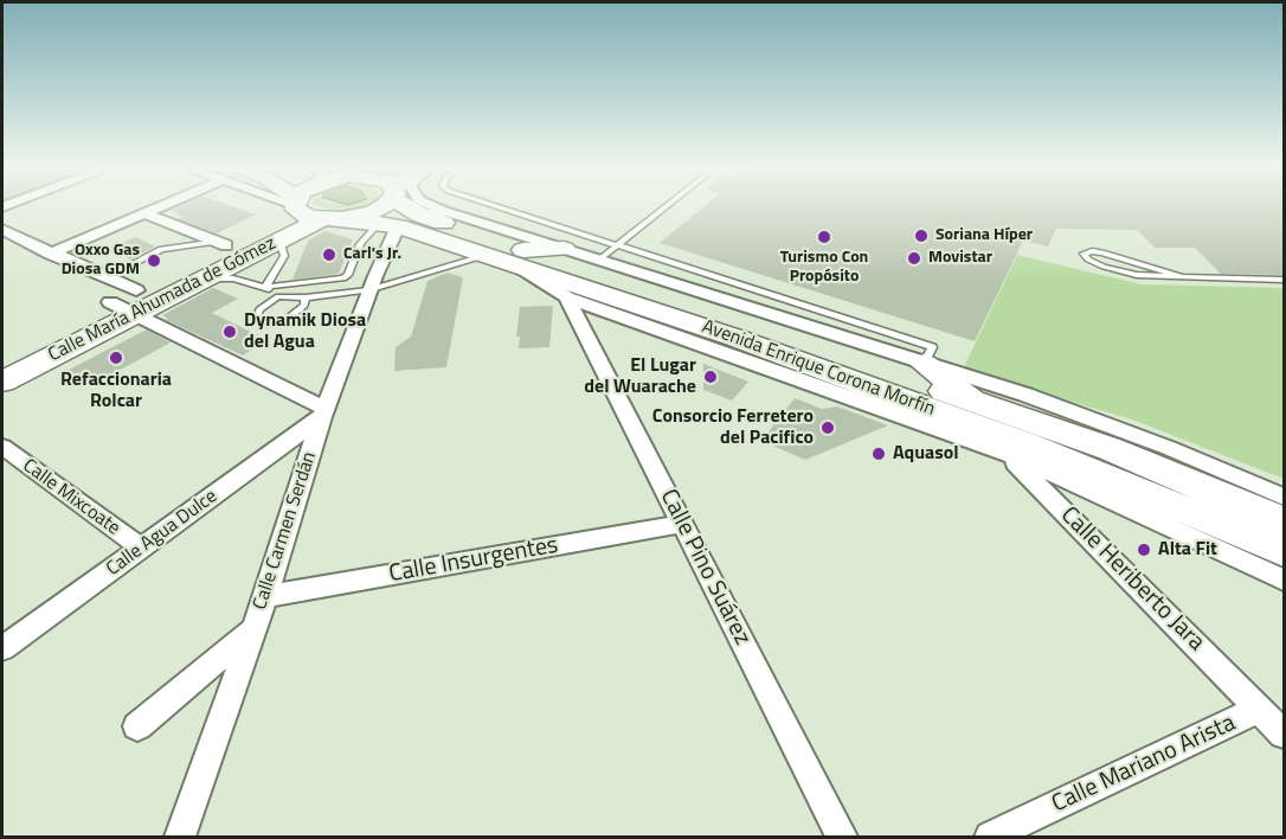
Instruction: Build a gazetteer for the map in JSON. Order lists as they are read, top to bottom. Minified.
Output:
{"streets":{"main road":["Calle María Ahumada de Gómez","Avenida Enrique Corona Morfín"],"street":["Calle Mixcoate","Calle Carmen Serdán","Calle Agua Dulce","Calle Insurgentes","Calle Pino Suárez","Calle Heriberto Jara","Calle Mariano Arista"]},"crossings":[["Calle María Ahumada de Gómez","Avenida Enrique Corona Morfín"],["Avenida Enrique Corona Morfín","Calle Heriberto Jara"],["Calle Mixcoate","Calle Agua Dulce"],["Calle Carmen Serdán","Calle Agua Dulce"],["Calle Carmen Serdán","Calle Insurgentes"],["Calle Insurgentes","Calle Pino Suárez"],["Calle Heriberto Jara","Calle Mariano Arista"]],"places":["Soriana Híper","Turismo Con Propósito","Carl's Jr.","Movistar","Oxxo Gas Diosa GDM","Dynamik Diosa del Agua","Refaccionaria Rolcar","El Lugar del Wuarache","Consorcio Ferretero del Pacifico","Aquasol","Alta Fit"]}
